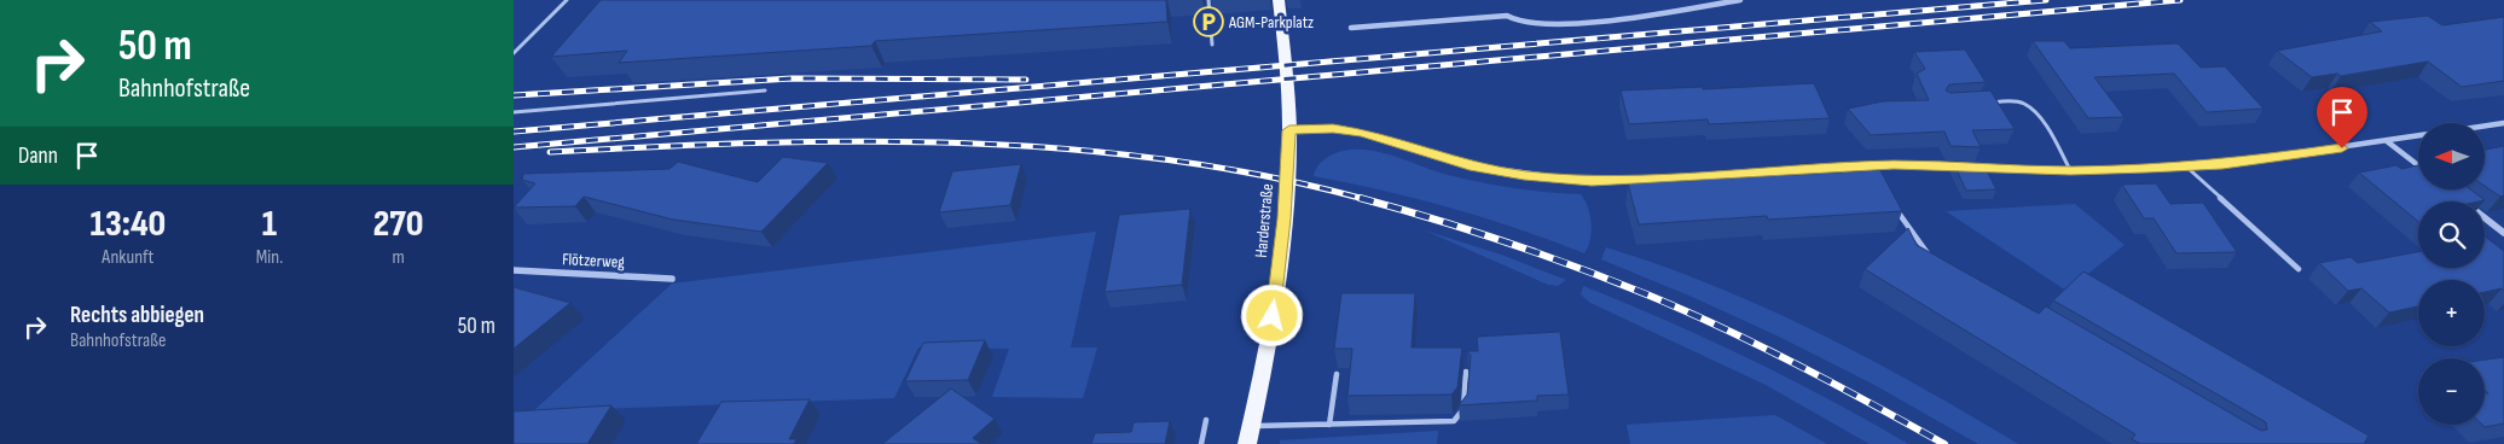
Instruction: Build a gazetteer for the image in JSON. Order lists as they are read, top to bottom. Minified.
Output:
{"streets":{"main road":["Harderstraße"],"street":["Flötzerweg"]},"places":{"parking":["AGM-Parkplatz"]},"north":"left","page":{"turn":["50 m","Bahnhofstraße"],"map_buttons":["+","−"],"then":"Dann","eta":["13:40","Ankunft","1","Min.","270","m"],"list":[{"name":"Rechts abbiegen","note":"Bahnhofstraße","value":"50 m"}]}}
